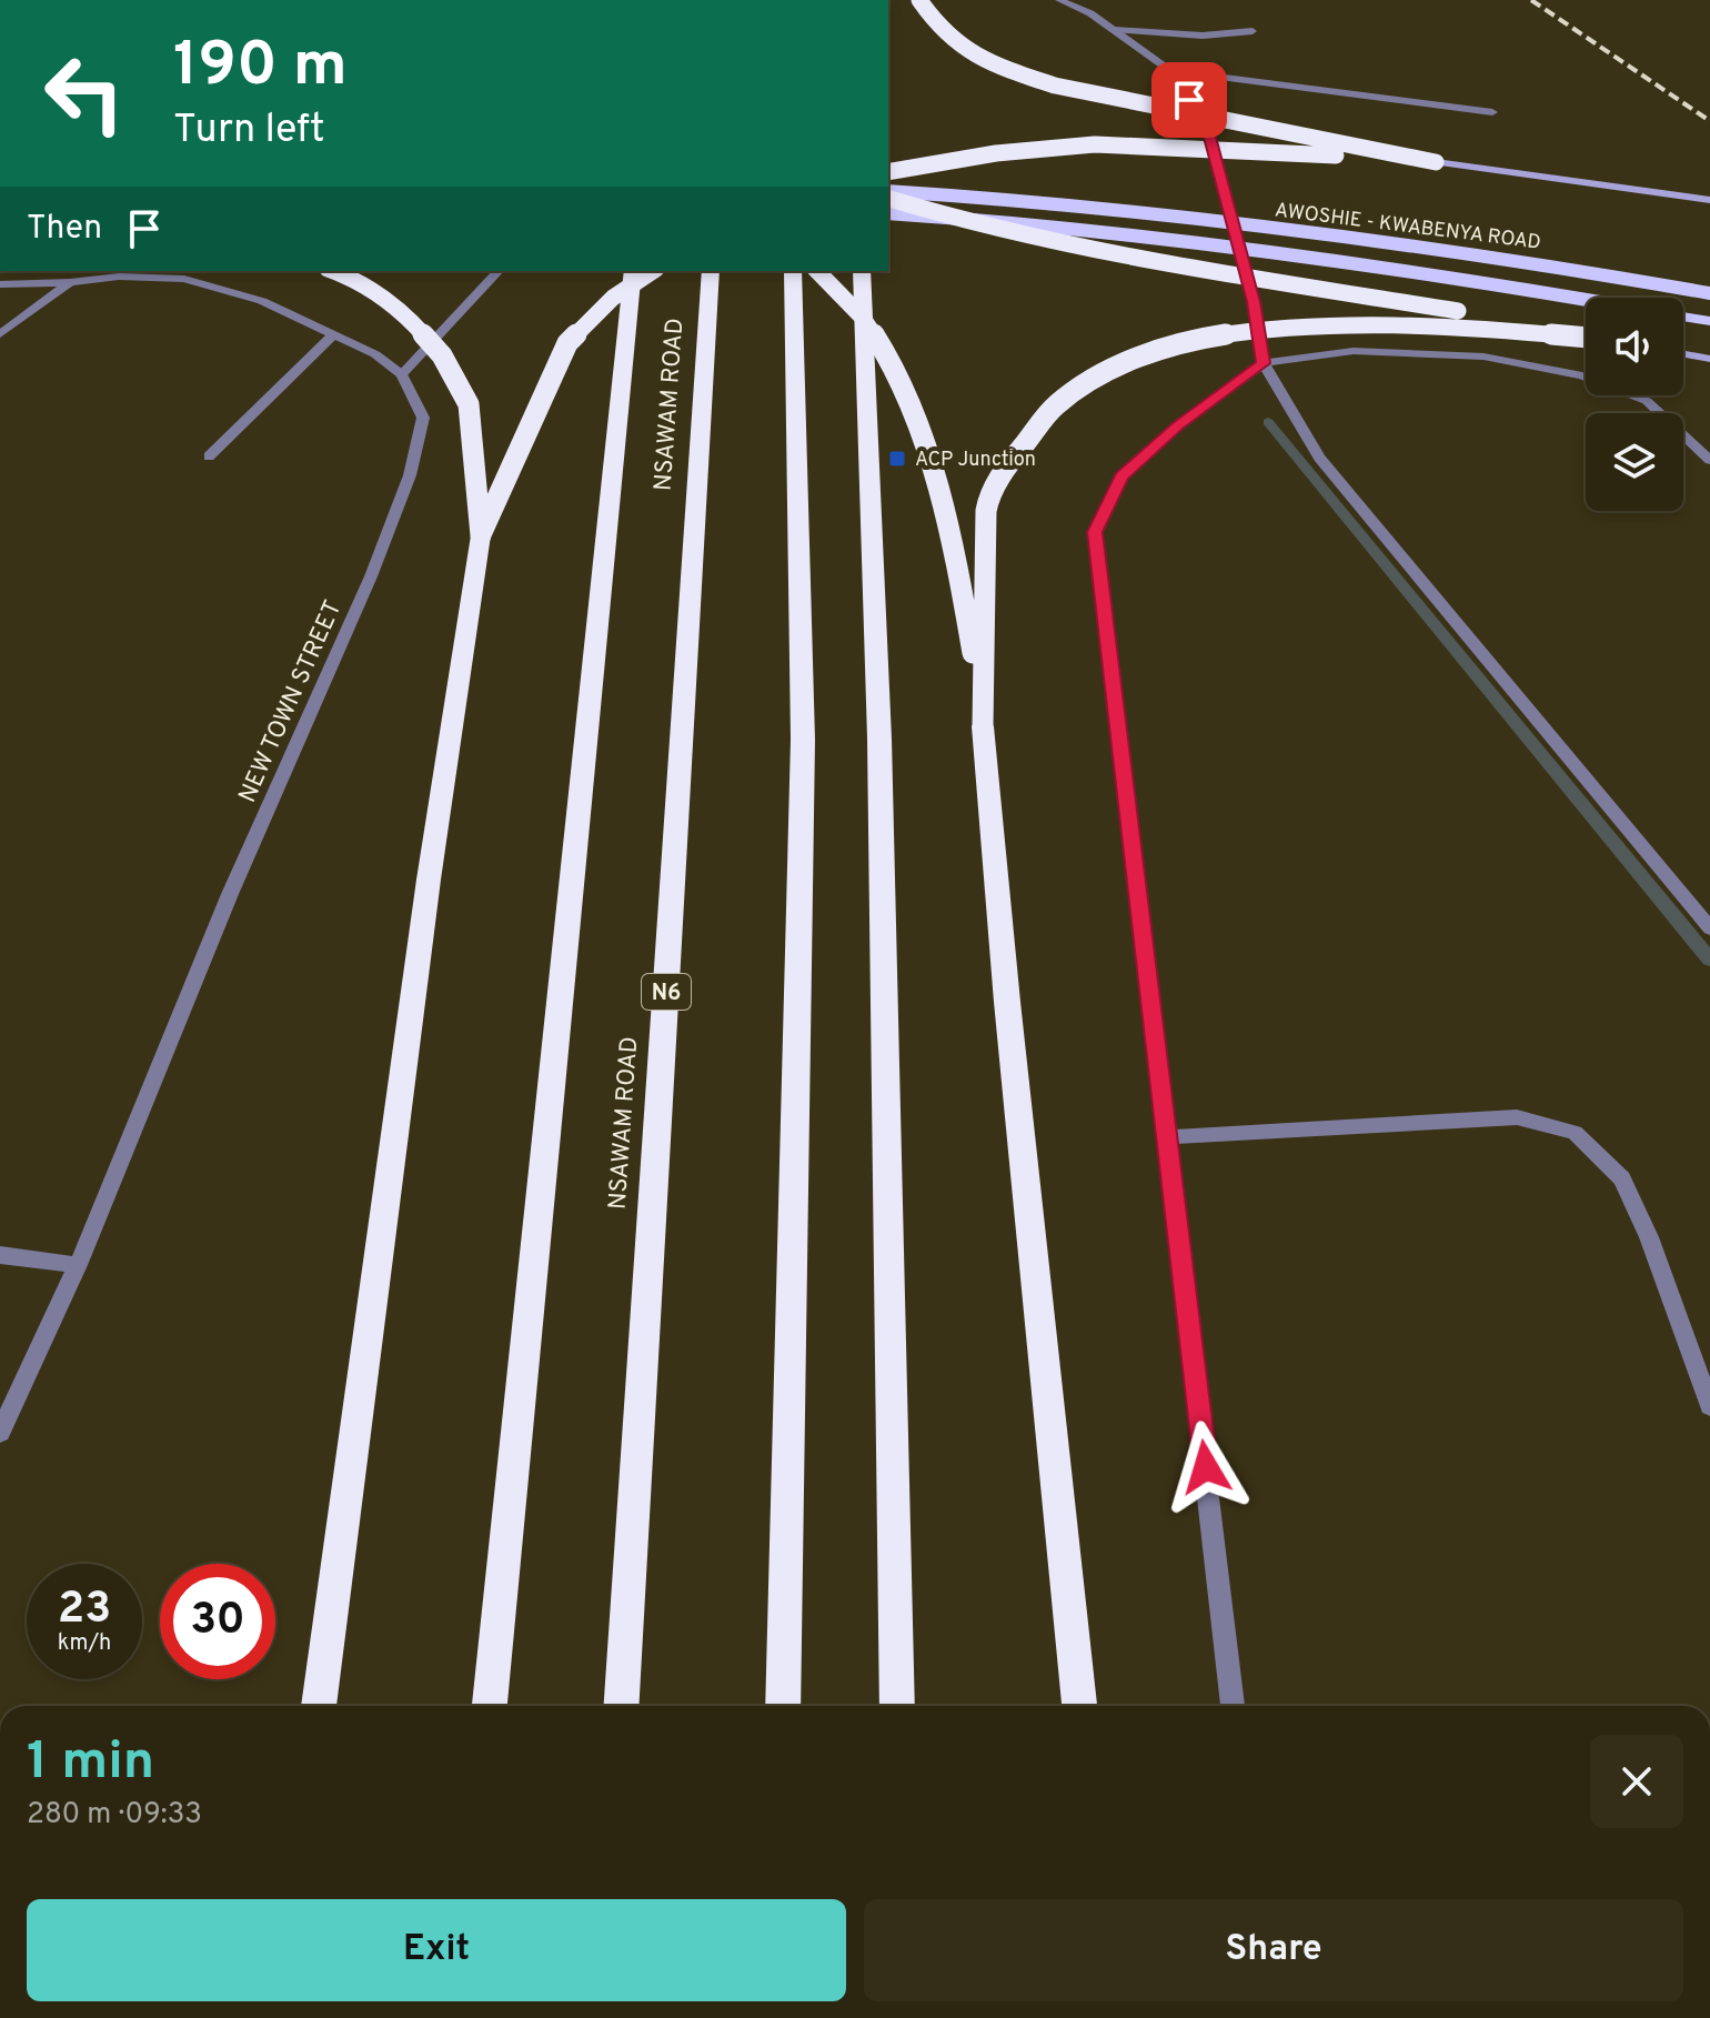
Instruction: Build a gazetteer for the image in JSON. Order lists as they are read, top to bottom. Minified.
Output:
{"streets":{"highway":["NSAWAM ROAD","N6"],"main road":["AWOSHIE - KWABENYA ROAD"],"street":["NEW TOWN STREET"]},"places":{"transit":["ACP Junction"]},"page":{"turn":["190 m","Turn left"],"then":"Then","speed":"23 km/h","limit":"30","heading":["1 min","280 m · 09:33"],"buttons":["Exit","Share"]}}
